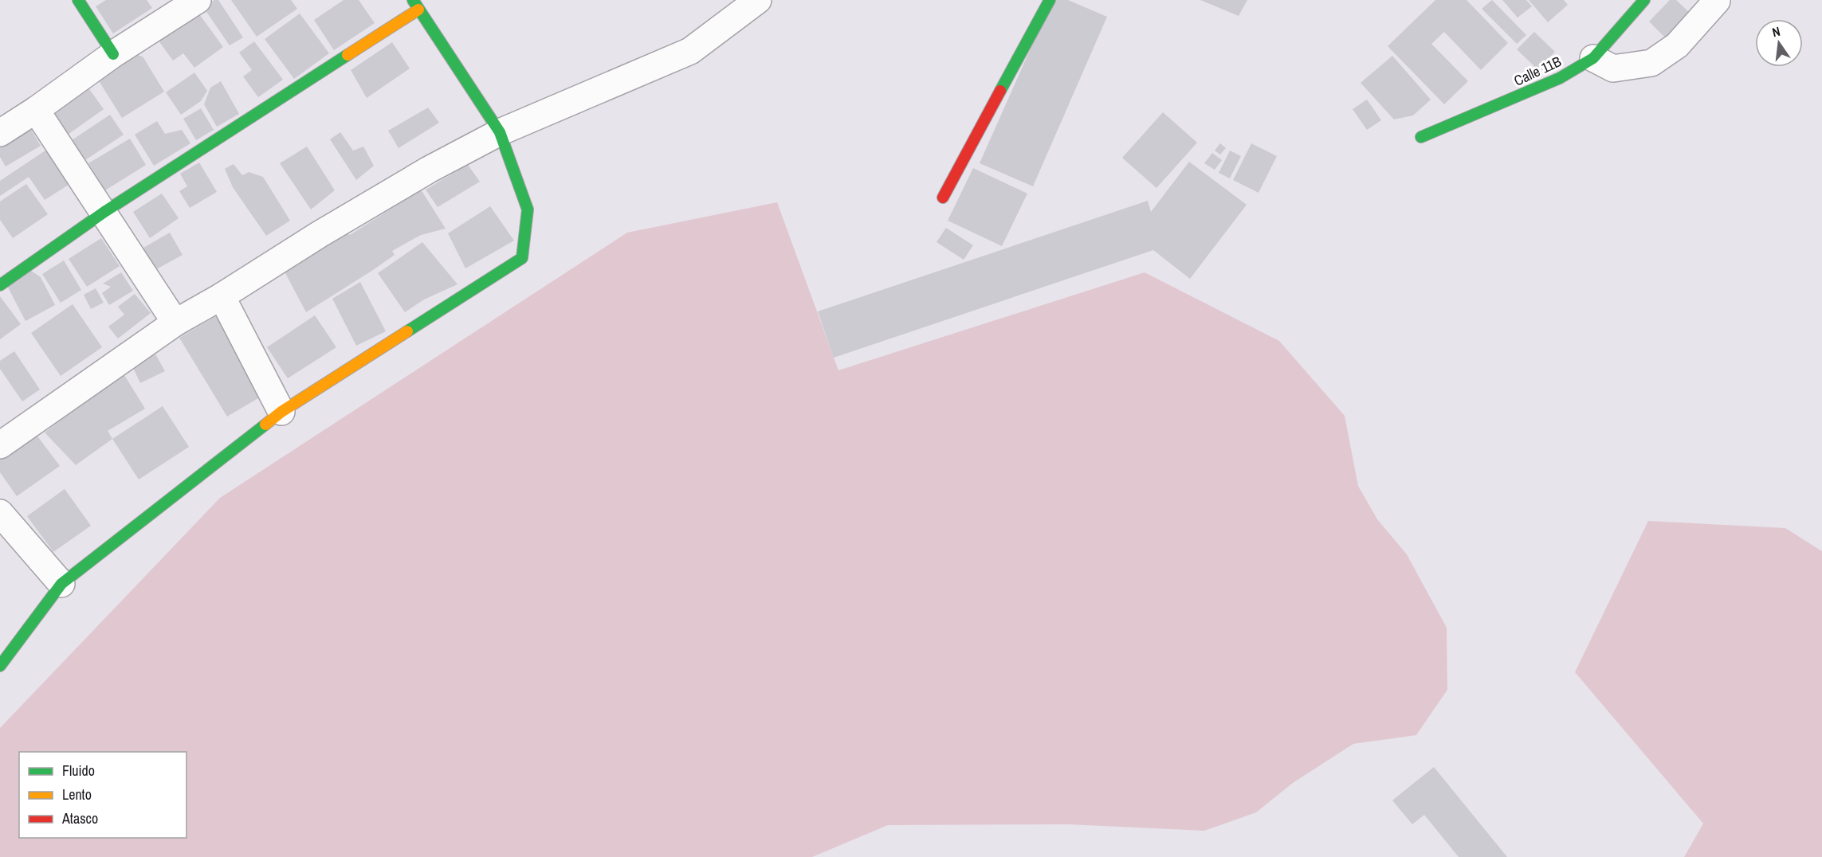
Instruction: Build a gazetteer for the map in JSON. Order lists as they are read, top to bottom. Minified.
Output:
{"streets":{"street":["Calle 11B"]},"legend":["Fluido","Lento","Atasco"],"north":"top"}
